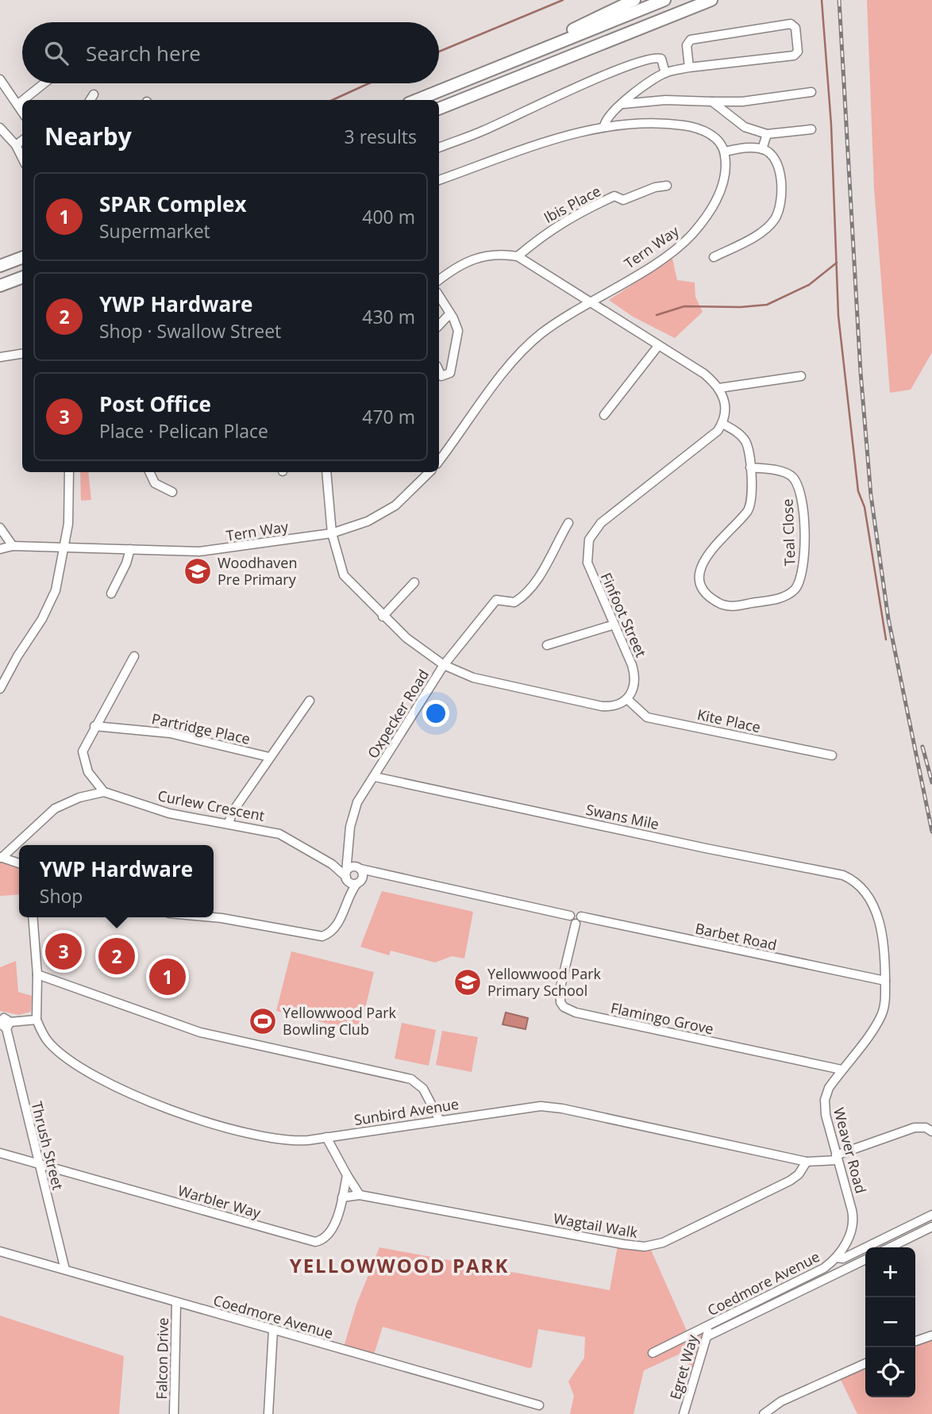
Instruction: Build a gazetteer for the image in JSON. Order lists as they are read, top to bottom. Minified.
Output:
{"streets":{"street":["Ibis Place","Tern Way","Teal Close","Finfoot Street","Oxpecker Road","Kite Place","Partridge Place","Curlew Crescent","Swans Mile","Barbet Road","Flamingo Grove","Sunbird Avenue","Thrush Street","Weaver Road","Warbler Way","Wagtail Walk","Coedmore Avenue","Falcon Drive","Egret Way"]},"crossings":[["Teal Close","Finfoot Street"],["Finfoot Street","Kite Place"],["Oxpecker Road","Curlew Crescent"],["Oxpecker Road","Swans Mile"],["Swans Mile","Weaver Road"],["Barbet Road","Flamingo Grove"],["Barbet Road","Weaver Road"],["Flamingo Grove","Weaver Road"],["Sunbird Avenue","Weaver Road"],["Sunbird Avenue","Wagtail Walk"],["Thrush Street","Warbler Way"],["Thrush Street","Coedmore Avenue"],["Weaver Road","Coedmore Avenue"],["Warbler Way","Wagtail Walk"],["Coedmore Avenue","Falcon Drive"],["Coedmore Avenue","Egret Way"]],"districts":["YELLOWWOOD PARK"],"places":{"school or university":["Woodhaven Pre Primary","Yellowwood Park Primary School"],"sports":["Yellowwood Park Bowling Club"]},"page":{"search":"Search here","heading":["Nearby","3 results"],"list":[{"mark":"1","name":"SPAR Complex","note":"Supermarket","value":"400 m"},{"mark":"2","name":"YWP Hardware","note":"Shop · Swallow Street","value":"430 m"},{"mark":"3","name":"Post Office","note":"Place · Pelican Place","value":"470 m"}],"popup":["YWP Hardware","Shop"],"pins":["3","2","1"],"map_buttons":["+","−"]}}
